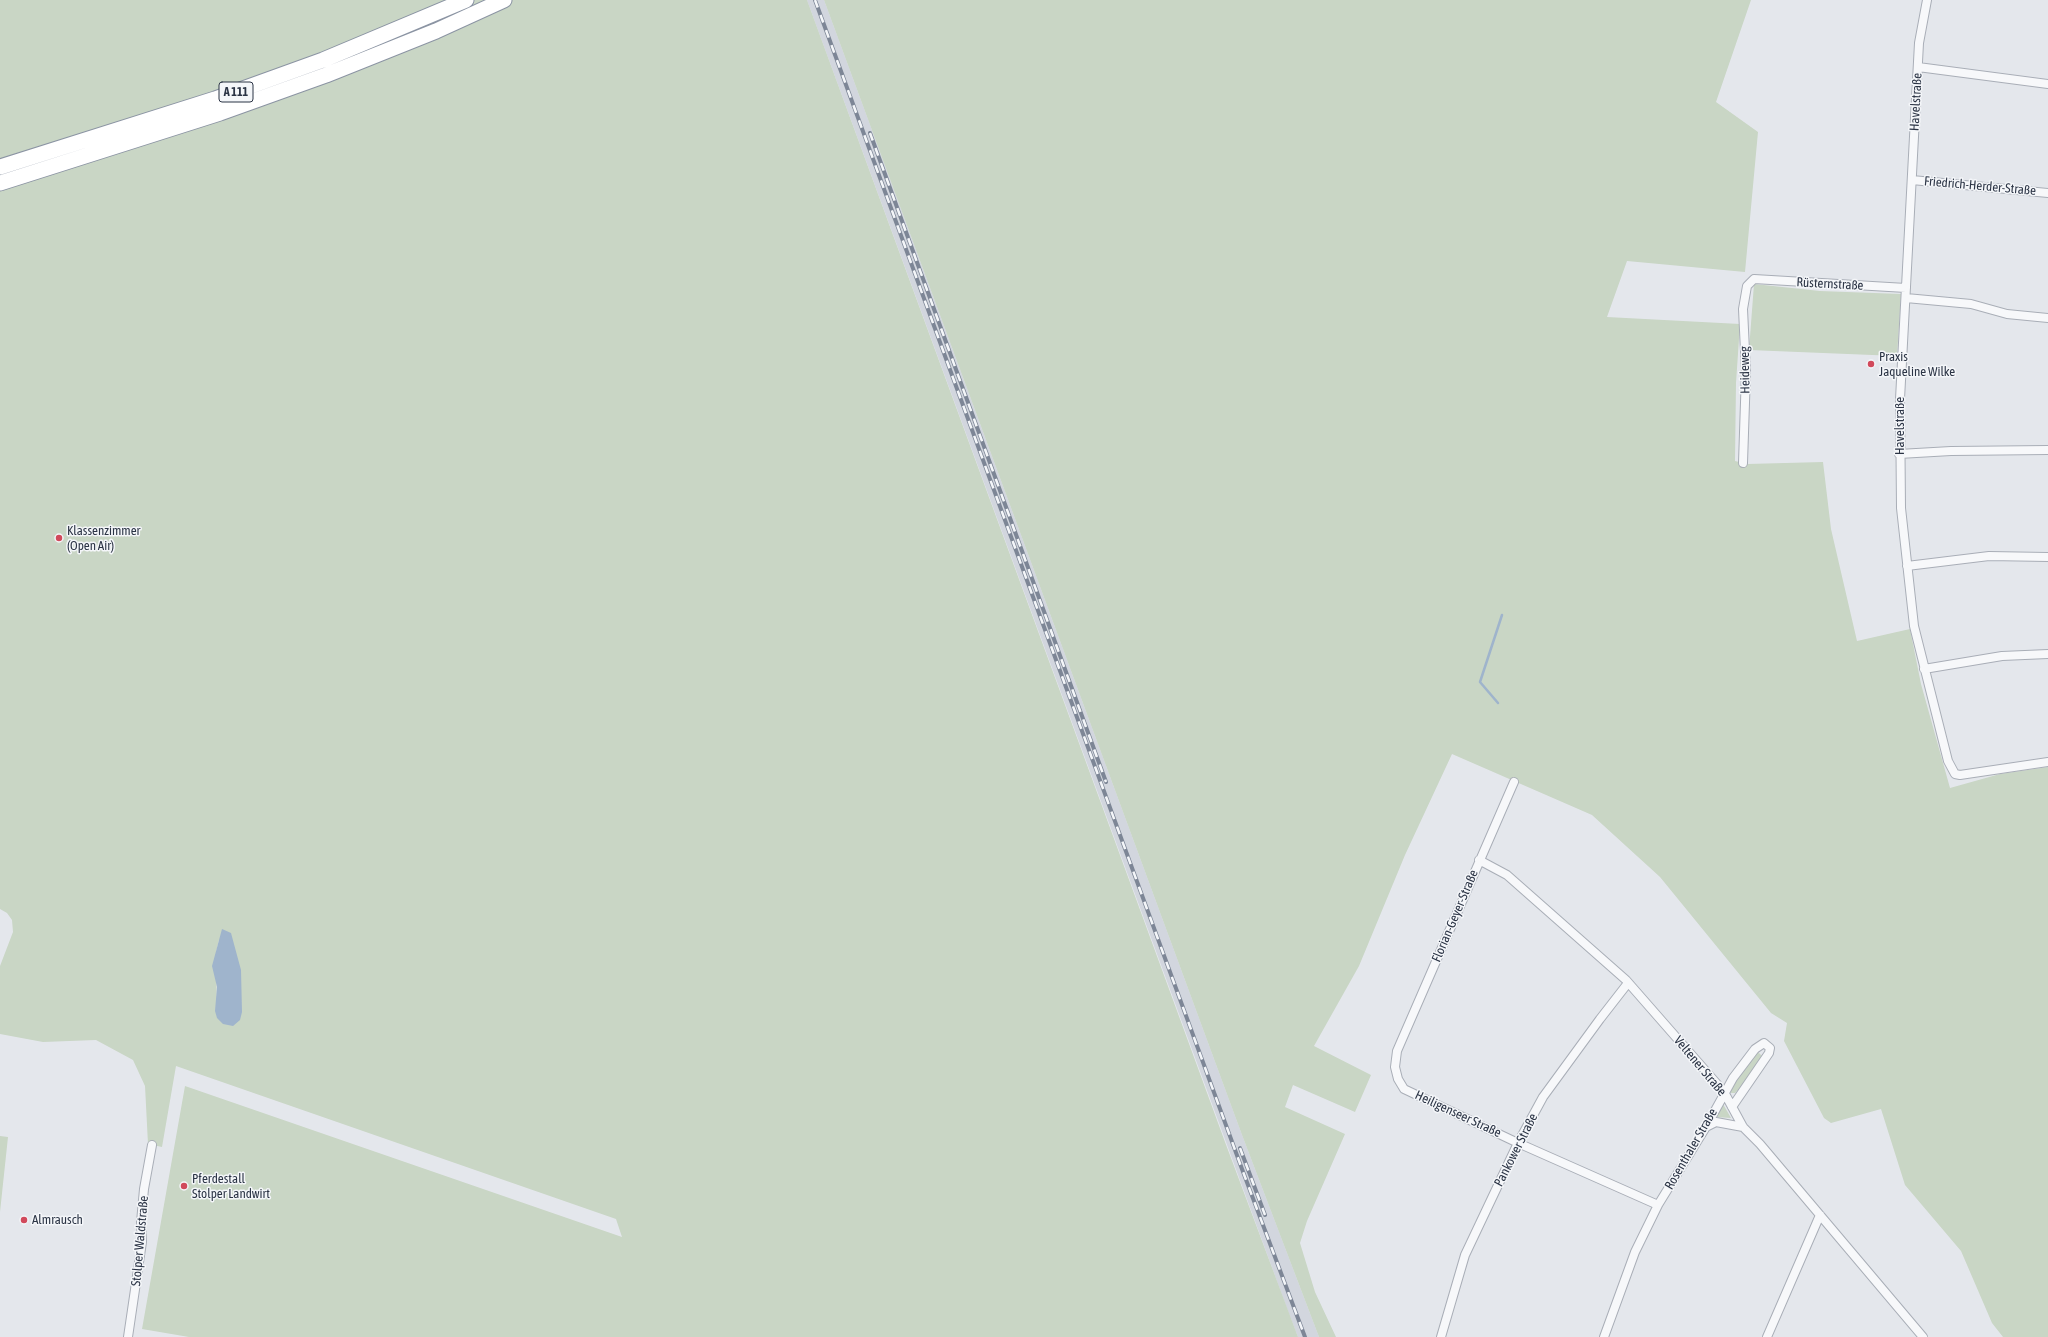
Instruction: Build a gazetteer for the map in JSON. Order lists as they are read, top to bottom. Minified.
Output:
{"streets":{"highway":["A 111"],"street":["Havelstraße","Friedrich-Herder-Straße","Rüsternstraße","Heideweg","Florian-Geyer-Straße","Veltener Straße","Heiligenseer Straße","Rosenthaler Straße","Pankower Straße","Stolper Waldstraße"]},"crossings":[["Havelstraße","Friedrich-Herder-Straße"],["Havelstraße","Rüsternstraße"],["Rüsternstraße","Heideweg"],["Florian-Geyer-Straße","Veltener Straße"],["Florian-Geyer-Straße","Heiligenseer Straße"],["Veltener Straße","Rosenthaler Straße"],["Veltener Straße","Pankower Straße"],["Heiligenseer Straße","Rosenthaler Straße"],["Heiligenseer Straße","Pankower Straße"]],"places":["Praxis Jaqueline Wilke","Klassenzimmer (Open Air)","Pferdestall Stolper Landwirt","Almrausch"]}
